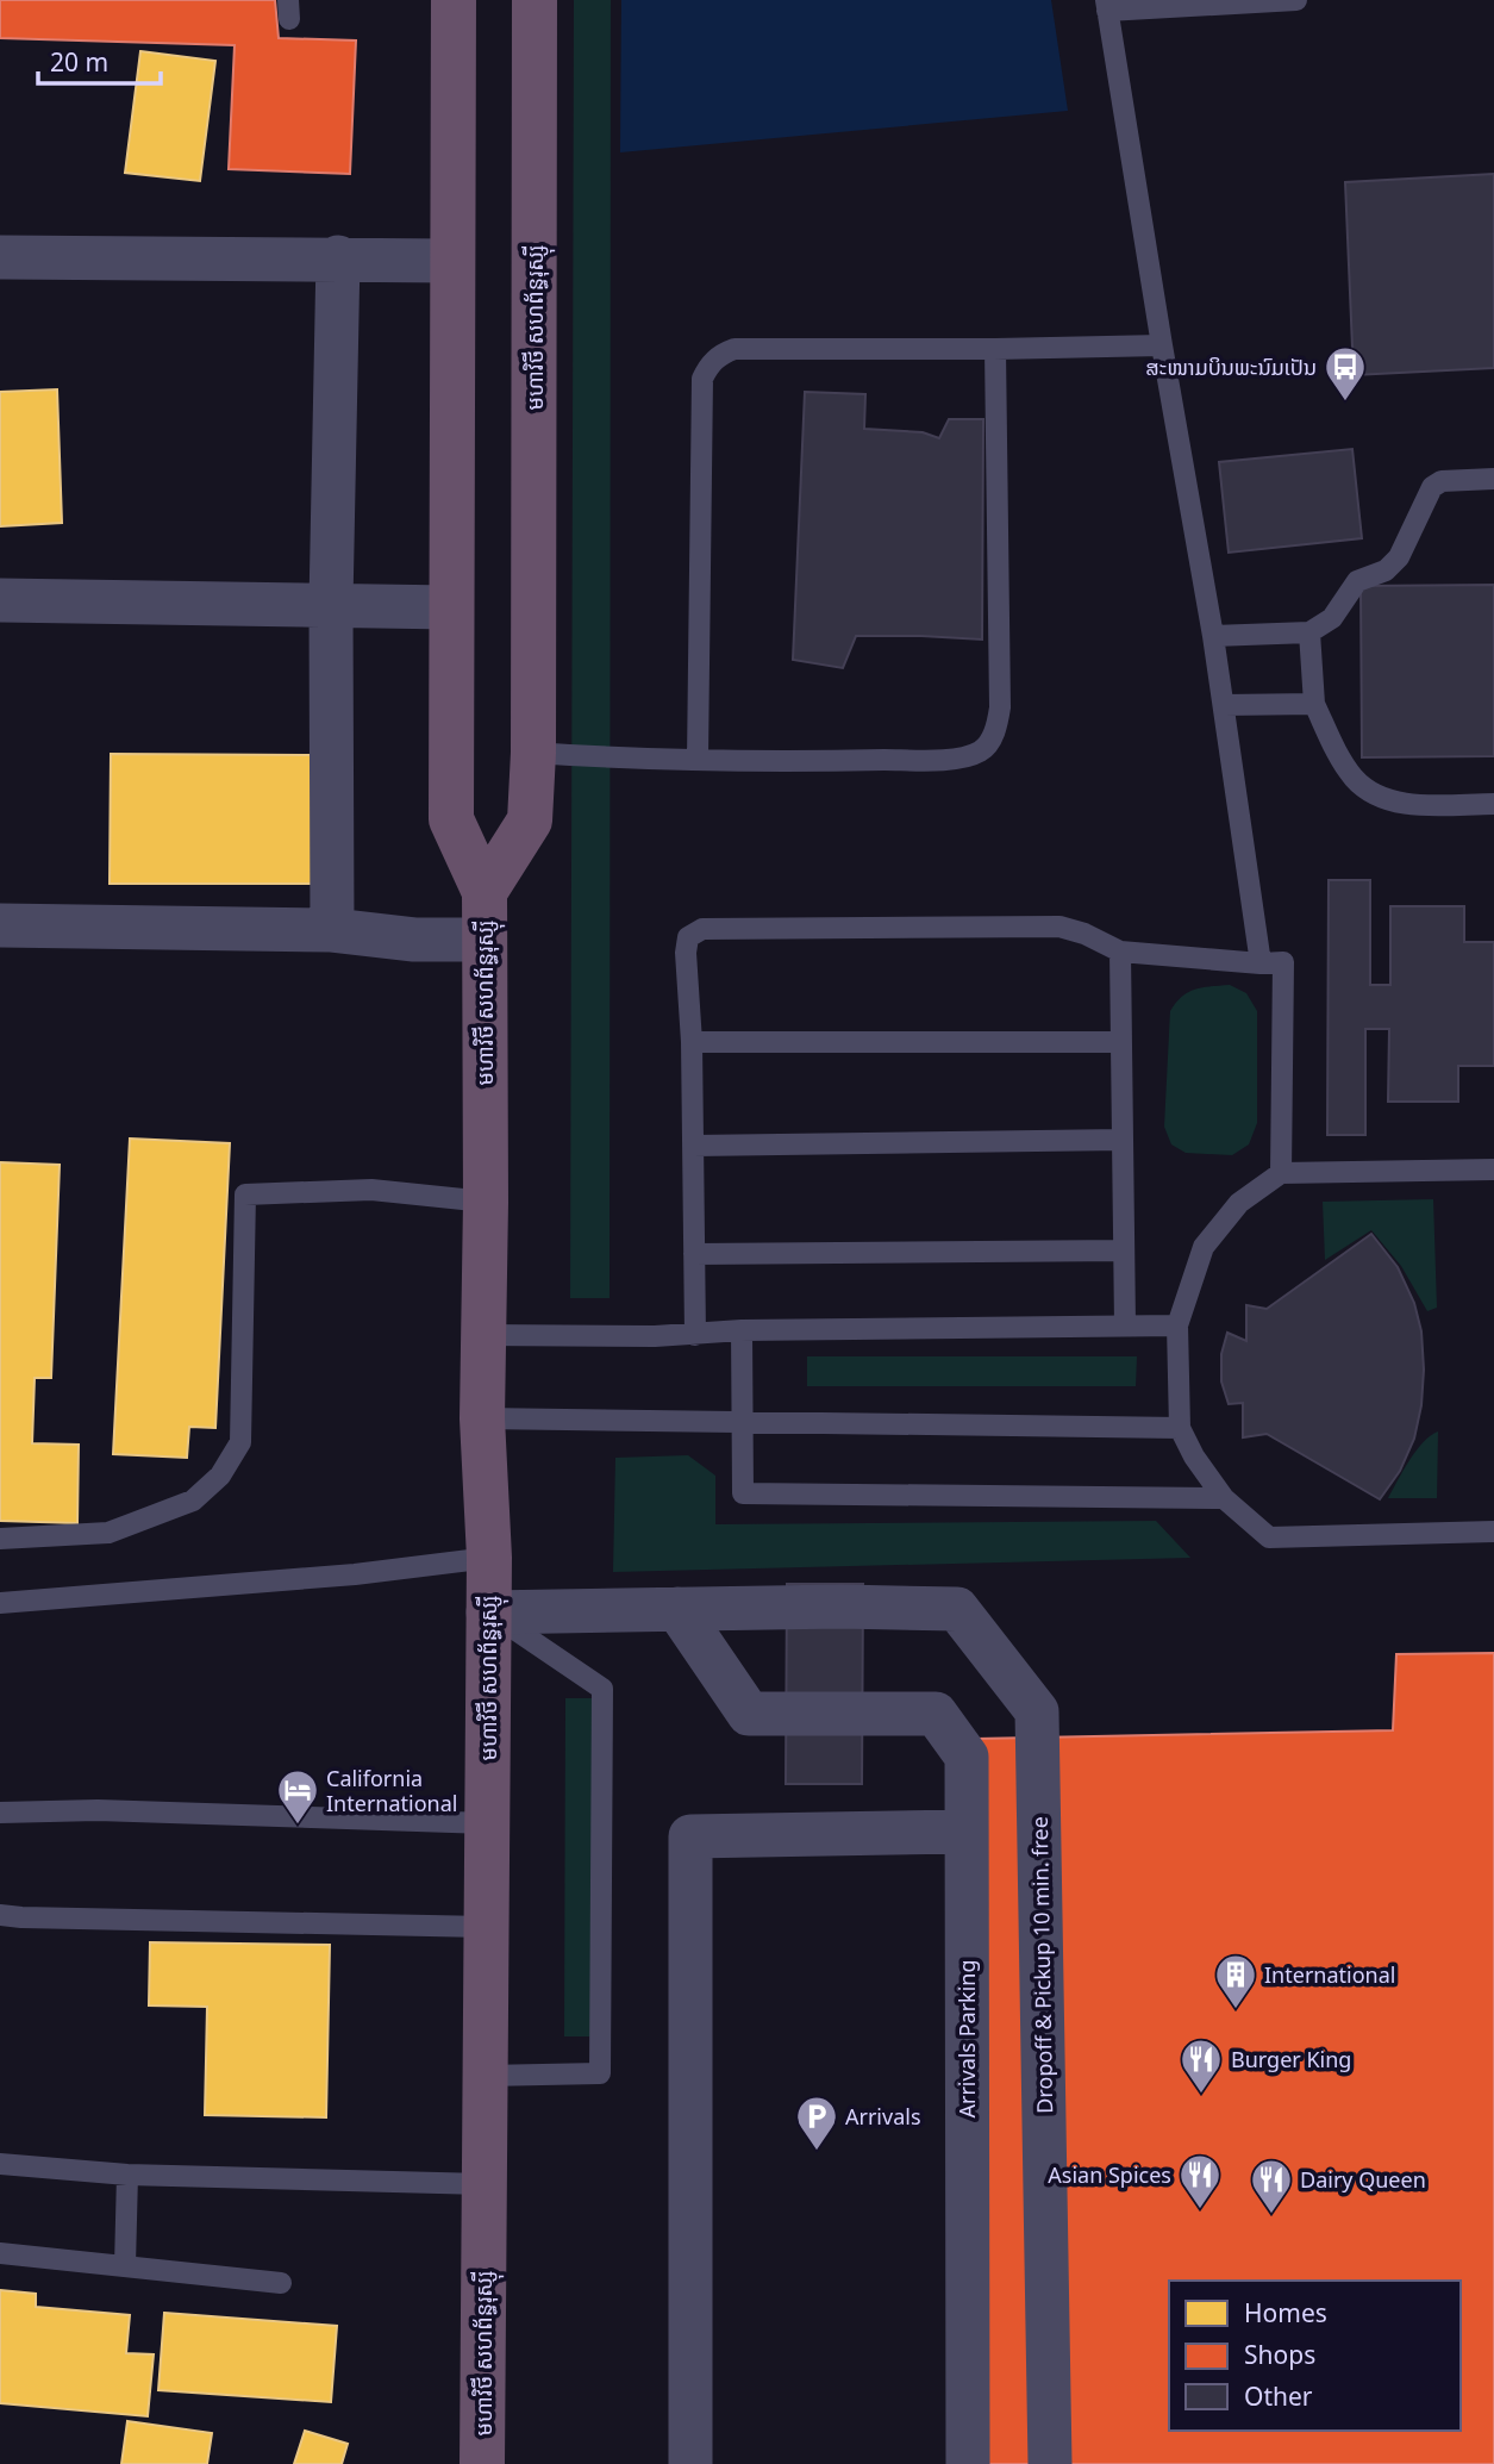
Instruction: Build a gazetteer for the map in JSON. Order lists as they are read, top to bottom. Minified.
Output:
{"streets":{"highway":["មហាវិថី សហព័ន្ធរុស្ស៊ី"],"street":["Dropoff & Pickup 10 min. free","Arrivals Parking"]},"crossings":[["Dropoff & Pickup 10 min. free","Arrivals Parking"]],"places":{"bus stop":["ສະໜາມບິນພະນົມເປັນ"],"hotel":["California International"],"building":["International"],"restaurant":["Burger King","Asian Spices","Dairy Queen"],"parking":["Arrivals"]},"legend":["Homes","Shops","Other"],"scale_bar":"20 m"}
